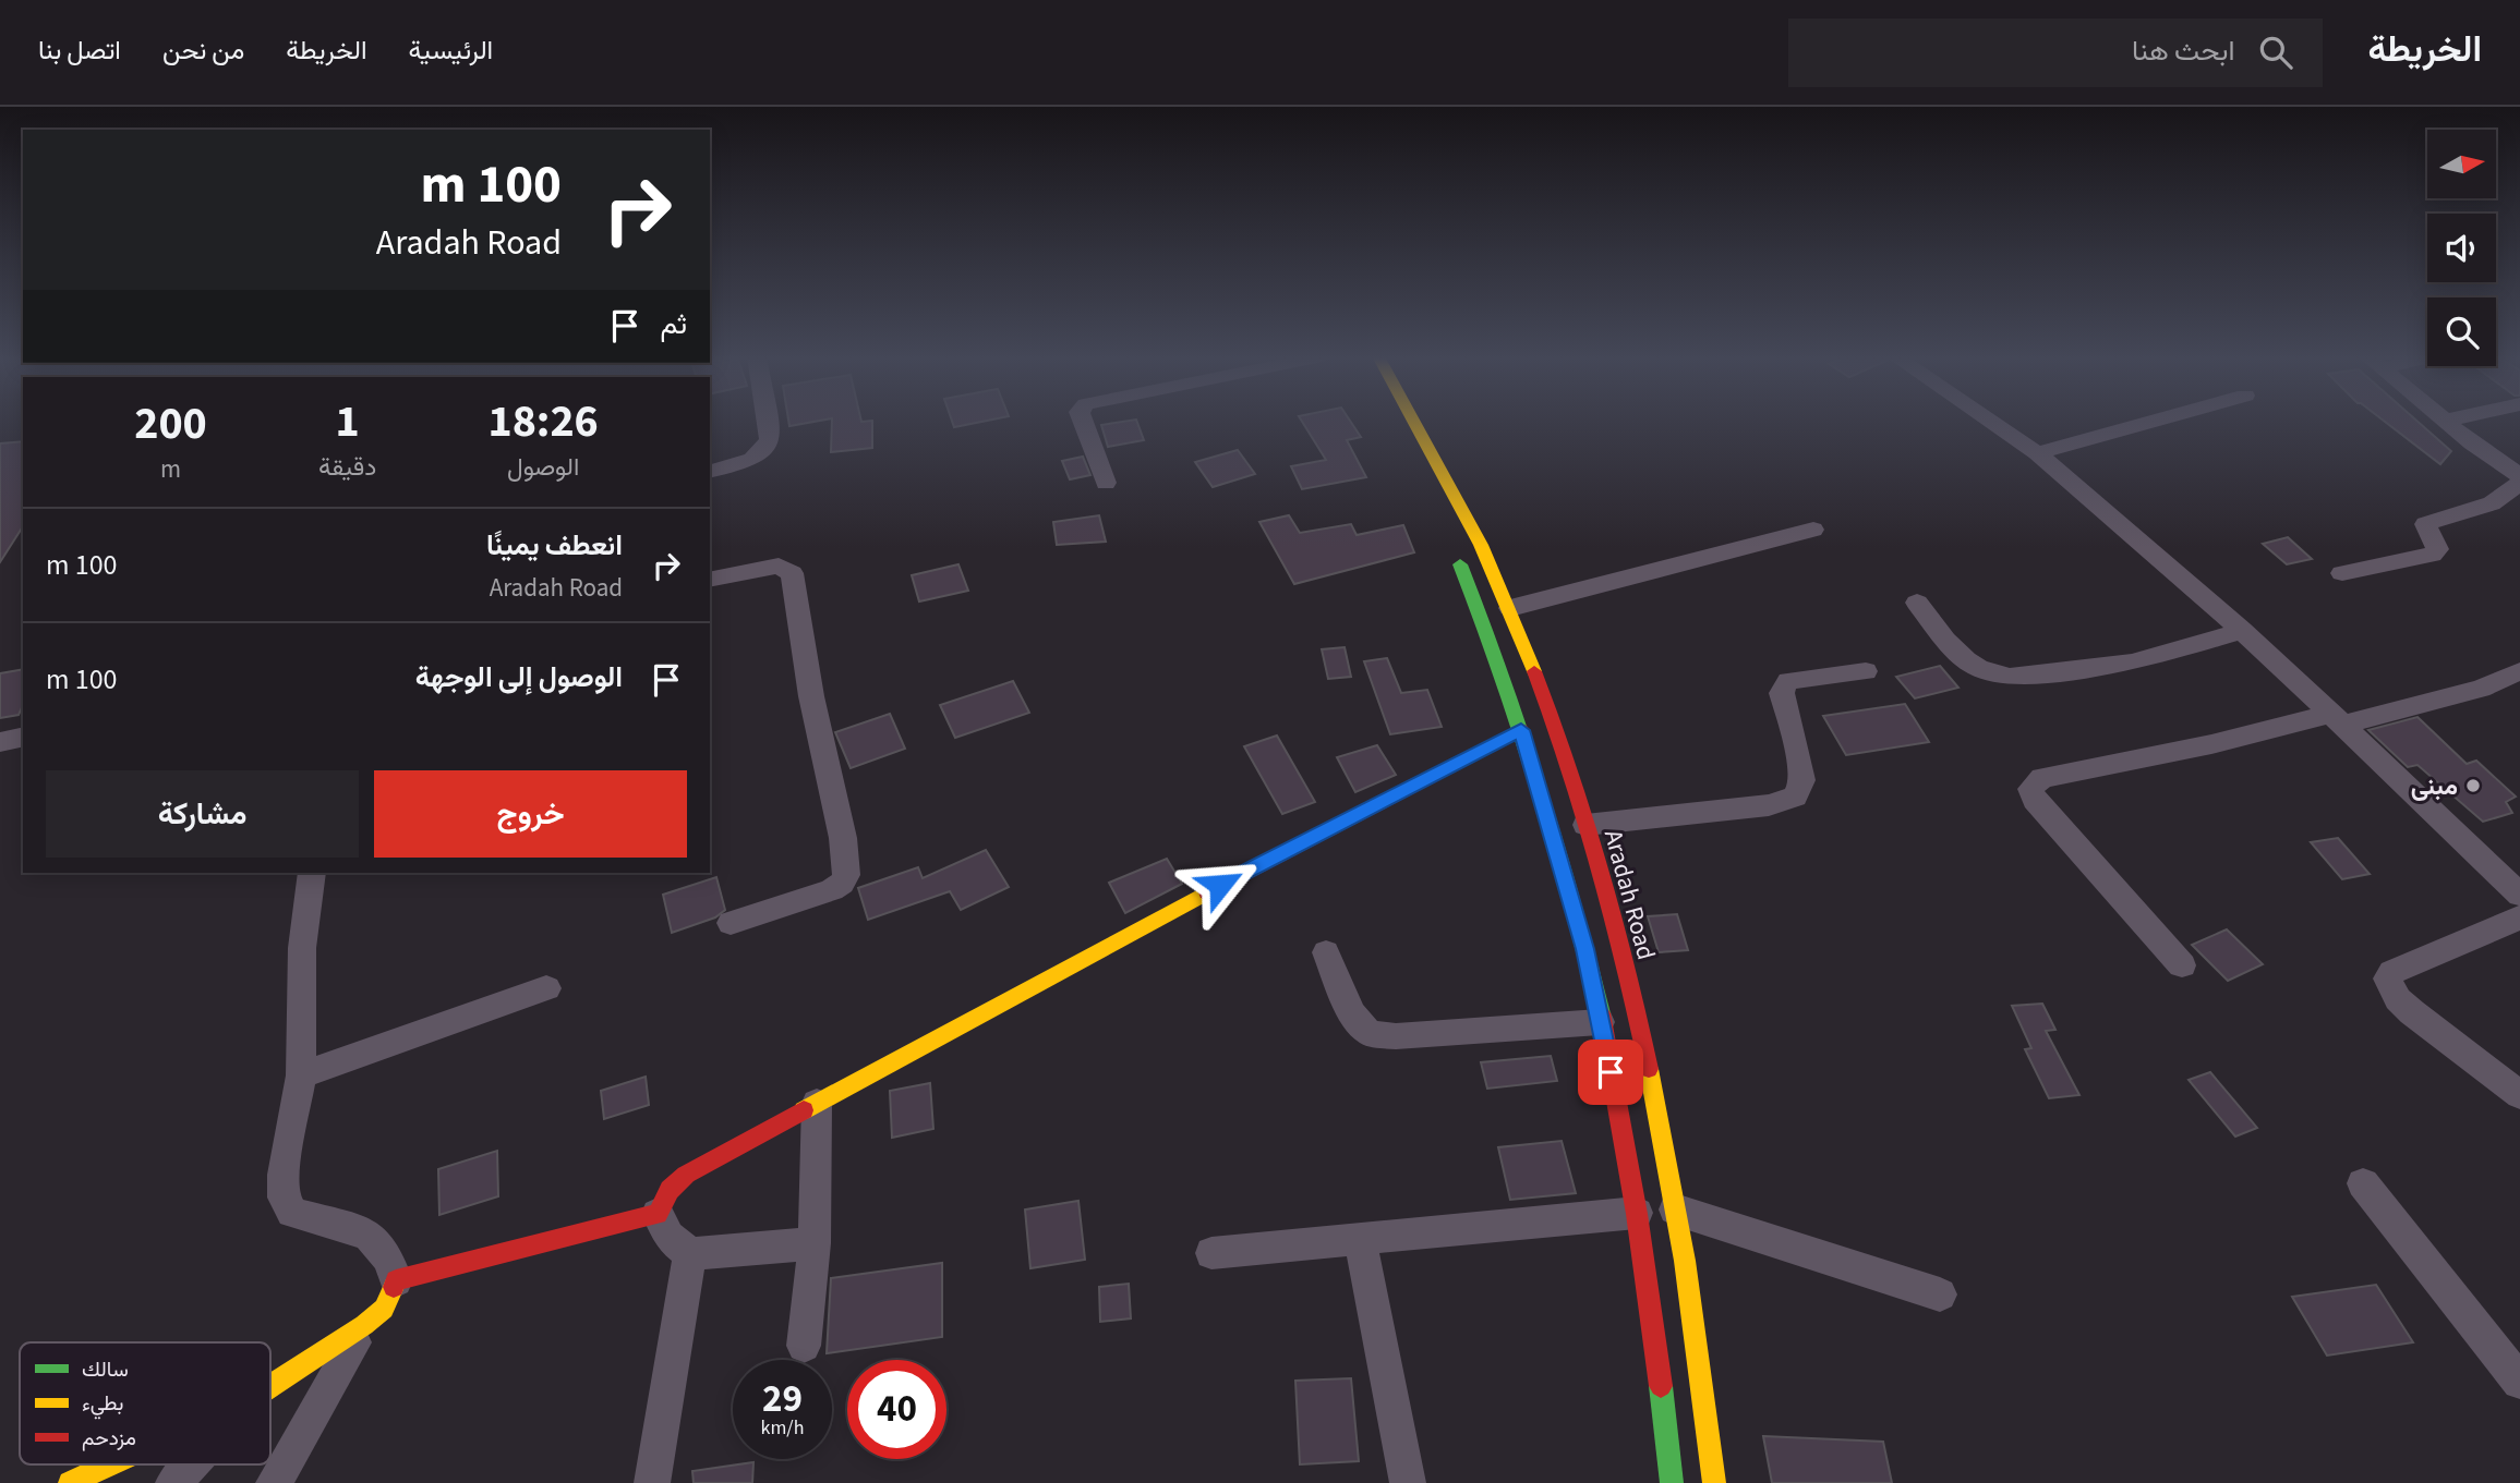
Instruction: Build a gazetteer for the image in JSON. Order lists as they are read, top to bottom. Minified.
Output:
{"streets":{"main road":["Aradah Road"]},"places":["مبنى"],"legend":["سالك","بطيء","مزدحم"],"north":"right","page":{"header":"الخريطة","search":"ابحث هنا","nav":["الرئيسية","الخريطة","من نحن","اتصل بنا"],"turn":["100 m","Aradah Road"],"then":"ثم","eta":["18:26","الوصول","1","دقيقة","200","m"],"list":[{"name":"انعطف يمينًا","note":"Aradah Road","value":"100 m"},{"name":"الوصول إلى الوجهة","value":"100 m"}],"buttons":["خروج","مشاركة"],"speed":"29 km/h","limit":"40"}}
